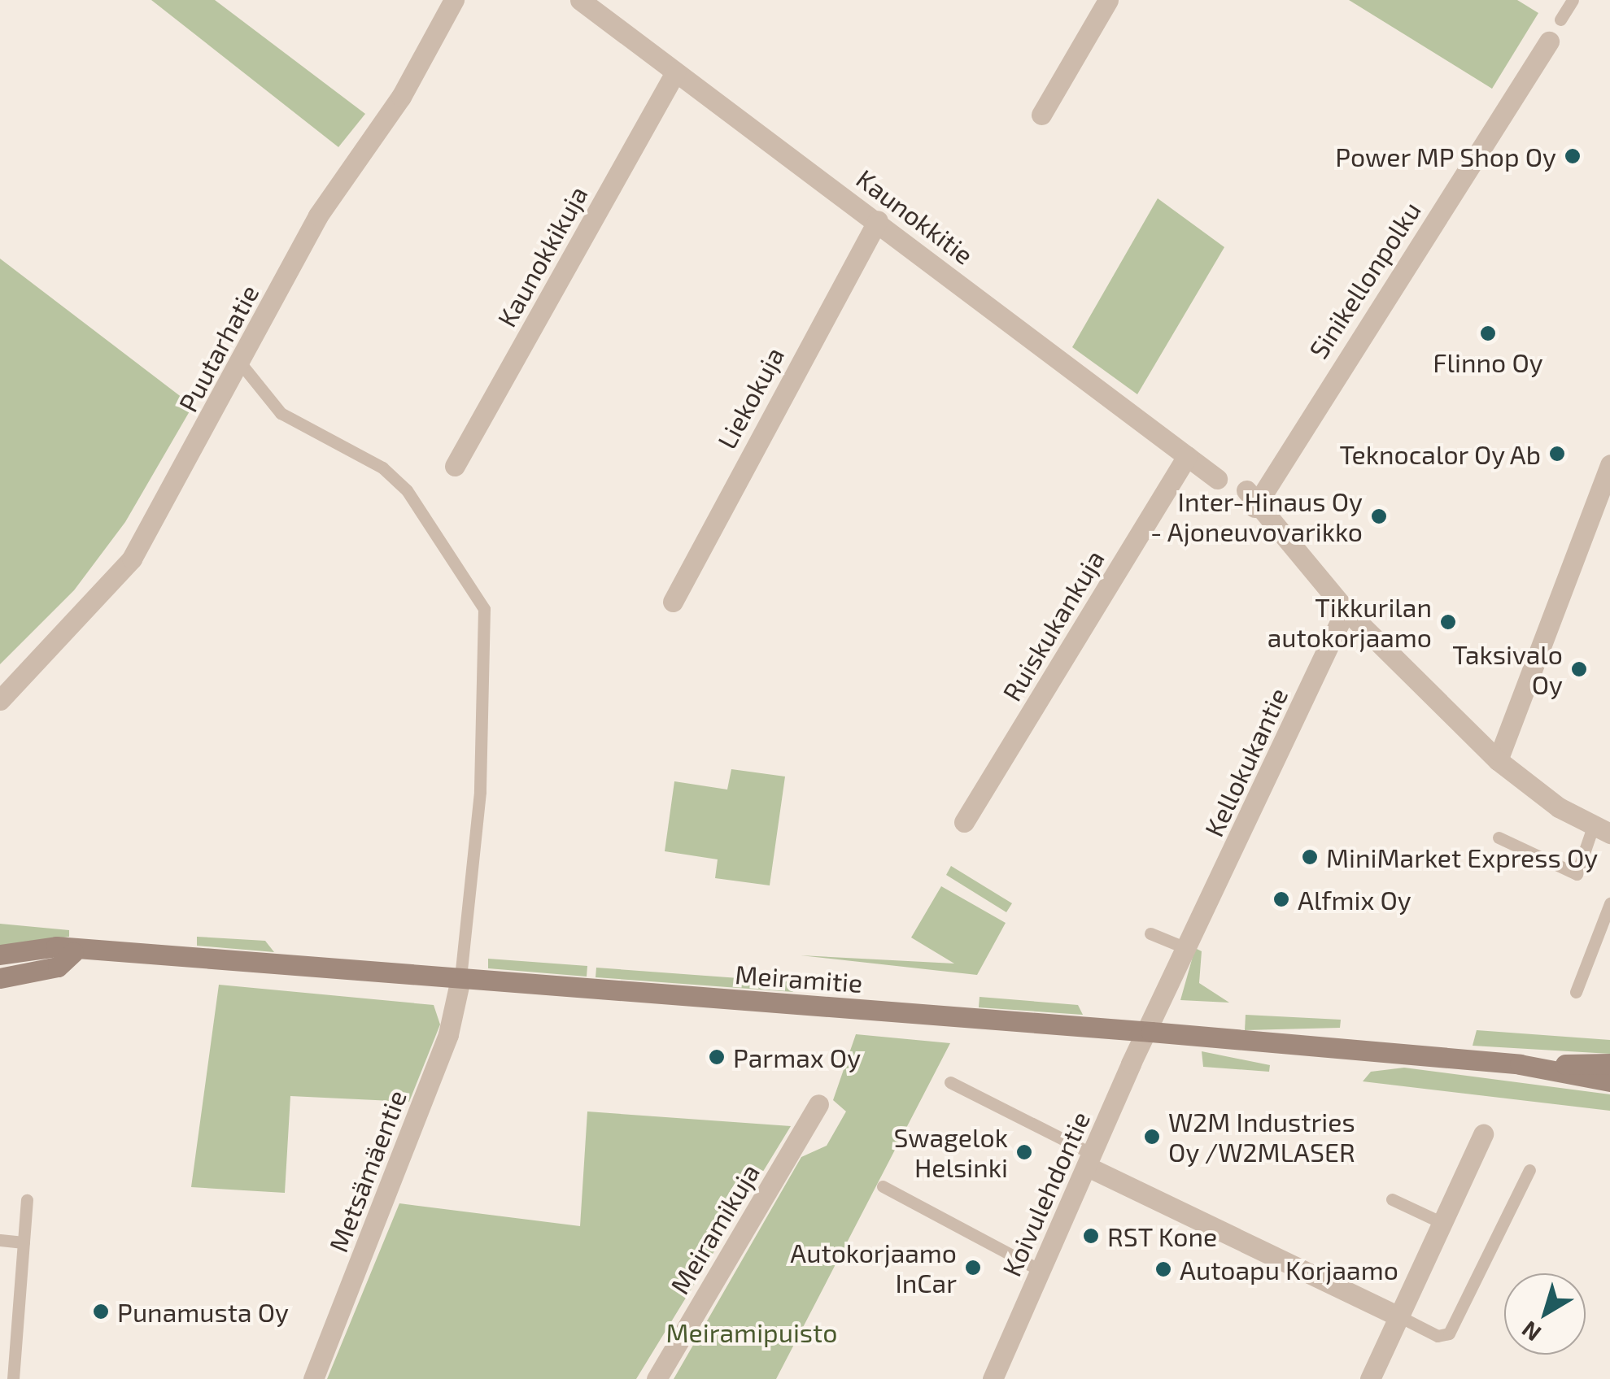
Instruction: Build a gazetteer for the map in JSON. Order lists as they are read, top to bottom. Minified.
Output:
{"streets":{"main road":["Meiramitie"],"street":["Kaunokkitie","Kaunokkikuja","Sinikellonpolku","Puutarhatie","Liekokuja","Ruiskukankuja","Kellokukantie","Metsämäentie","Koivulehdontie","Meiramikuja"]},"crossings":[["Kaunokkitie","Kaunokkikuja"],["Kaunokkitie","Liekokuja"],["Kaunokkitie","Ruiskukankuja"],["Sinikellonpolku","Kellokukantie"],["Kellokukantie","Meiramitie"],["Kellokukantie","Koivulehdontie"],["Meiramitie","Metsämäentie"],["Meiramitie","Koivulehdontie"]],"parks":["Meiramipuisto"],"places":["Power MP Shop Oy","Flinno Oy","Teknocalor Oy Ab","Inter-Hinaus Oy - Ajoneuvovarikko","Tikkurilan autokorjaamo","Taksivalo Oy","MiniMarket Express Oy","Alfmix Oy","Parmax Oy","W2M Industries Oy /W2MLASER","Swagelok Helsinki","RST Kone","Autokorjaamo InCar","Autoapu Korjaamo","Punamusta Oy"],"north":"bottom left"}
